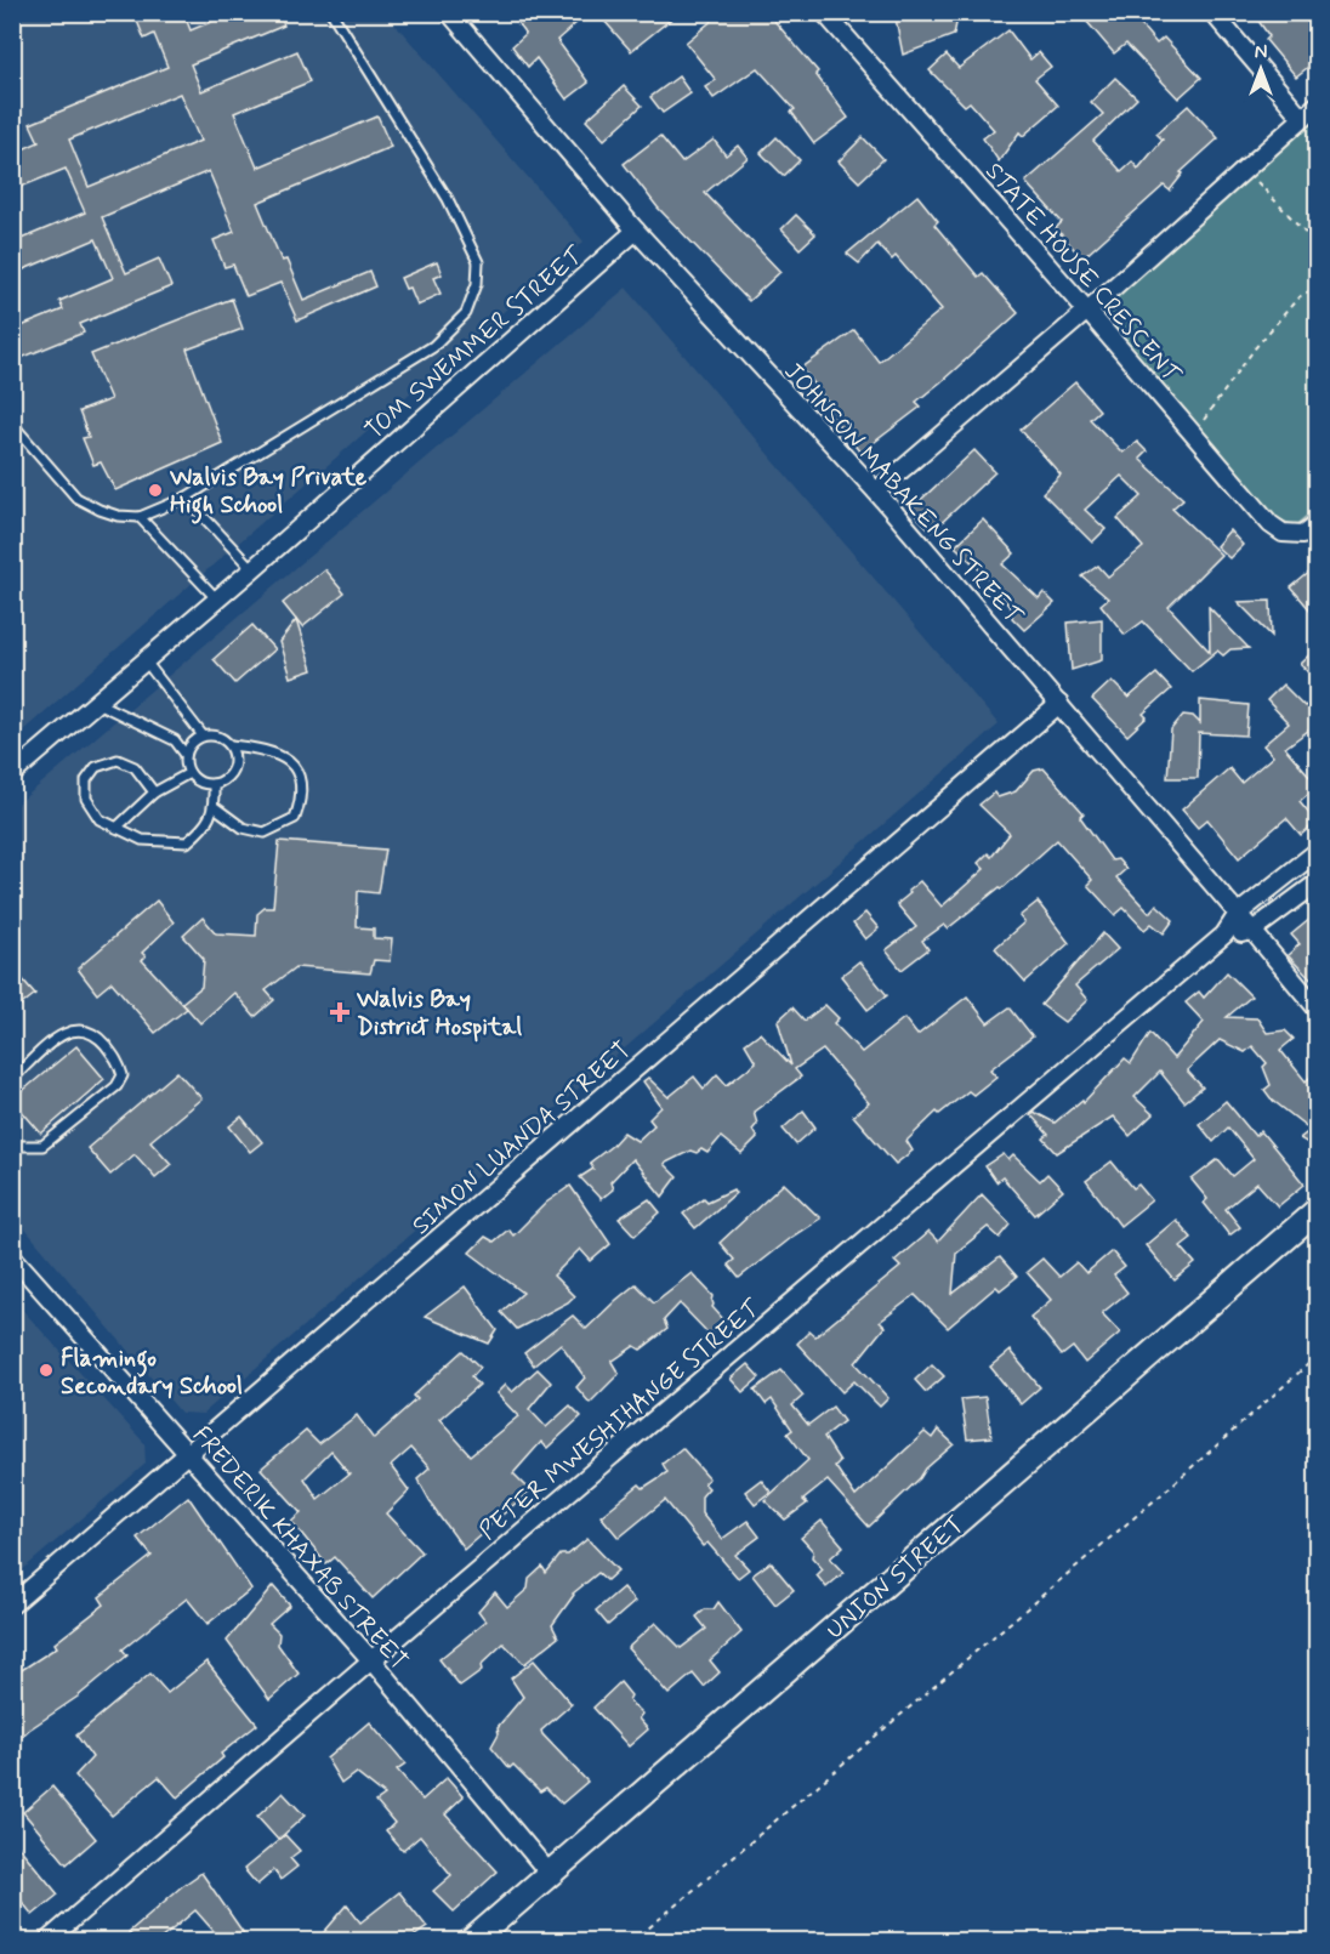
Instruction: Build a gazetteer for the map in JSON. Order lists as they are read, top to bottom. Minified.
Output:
{"streets":{"main road":["UNION STREET"],"street":["STATE HOUSE CRESCENT","TOM SWEMMER STREET","JOHNSON MABAKENG STREET","SIMON LUANDA STREET","PETER MWESHIHANGE STREET","FREDERIK KHAXAB STREET"]},"crossings":[["TOM SWEMMER STREET","JOHNSON MABAKENG STREET"],["JOHNSON MABAKENG STREET","SIMON LUANDA STREET"],["SIMON LUANDA STREET","FREDERIK KHAXAB STREET"],["PETER MWESHIHANGE STREET","FREDERIK KHAXAB STREET"],["FREDERIK KHAXAB STREET","UNION STREET"]],"places":{"other":["Walvis Bay Private High School","Flamingo Secondary School"],"health":["Walvis Bay District Hospital"]},"north":"top"}
